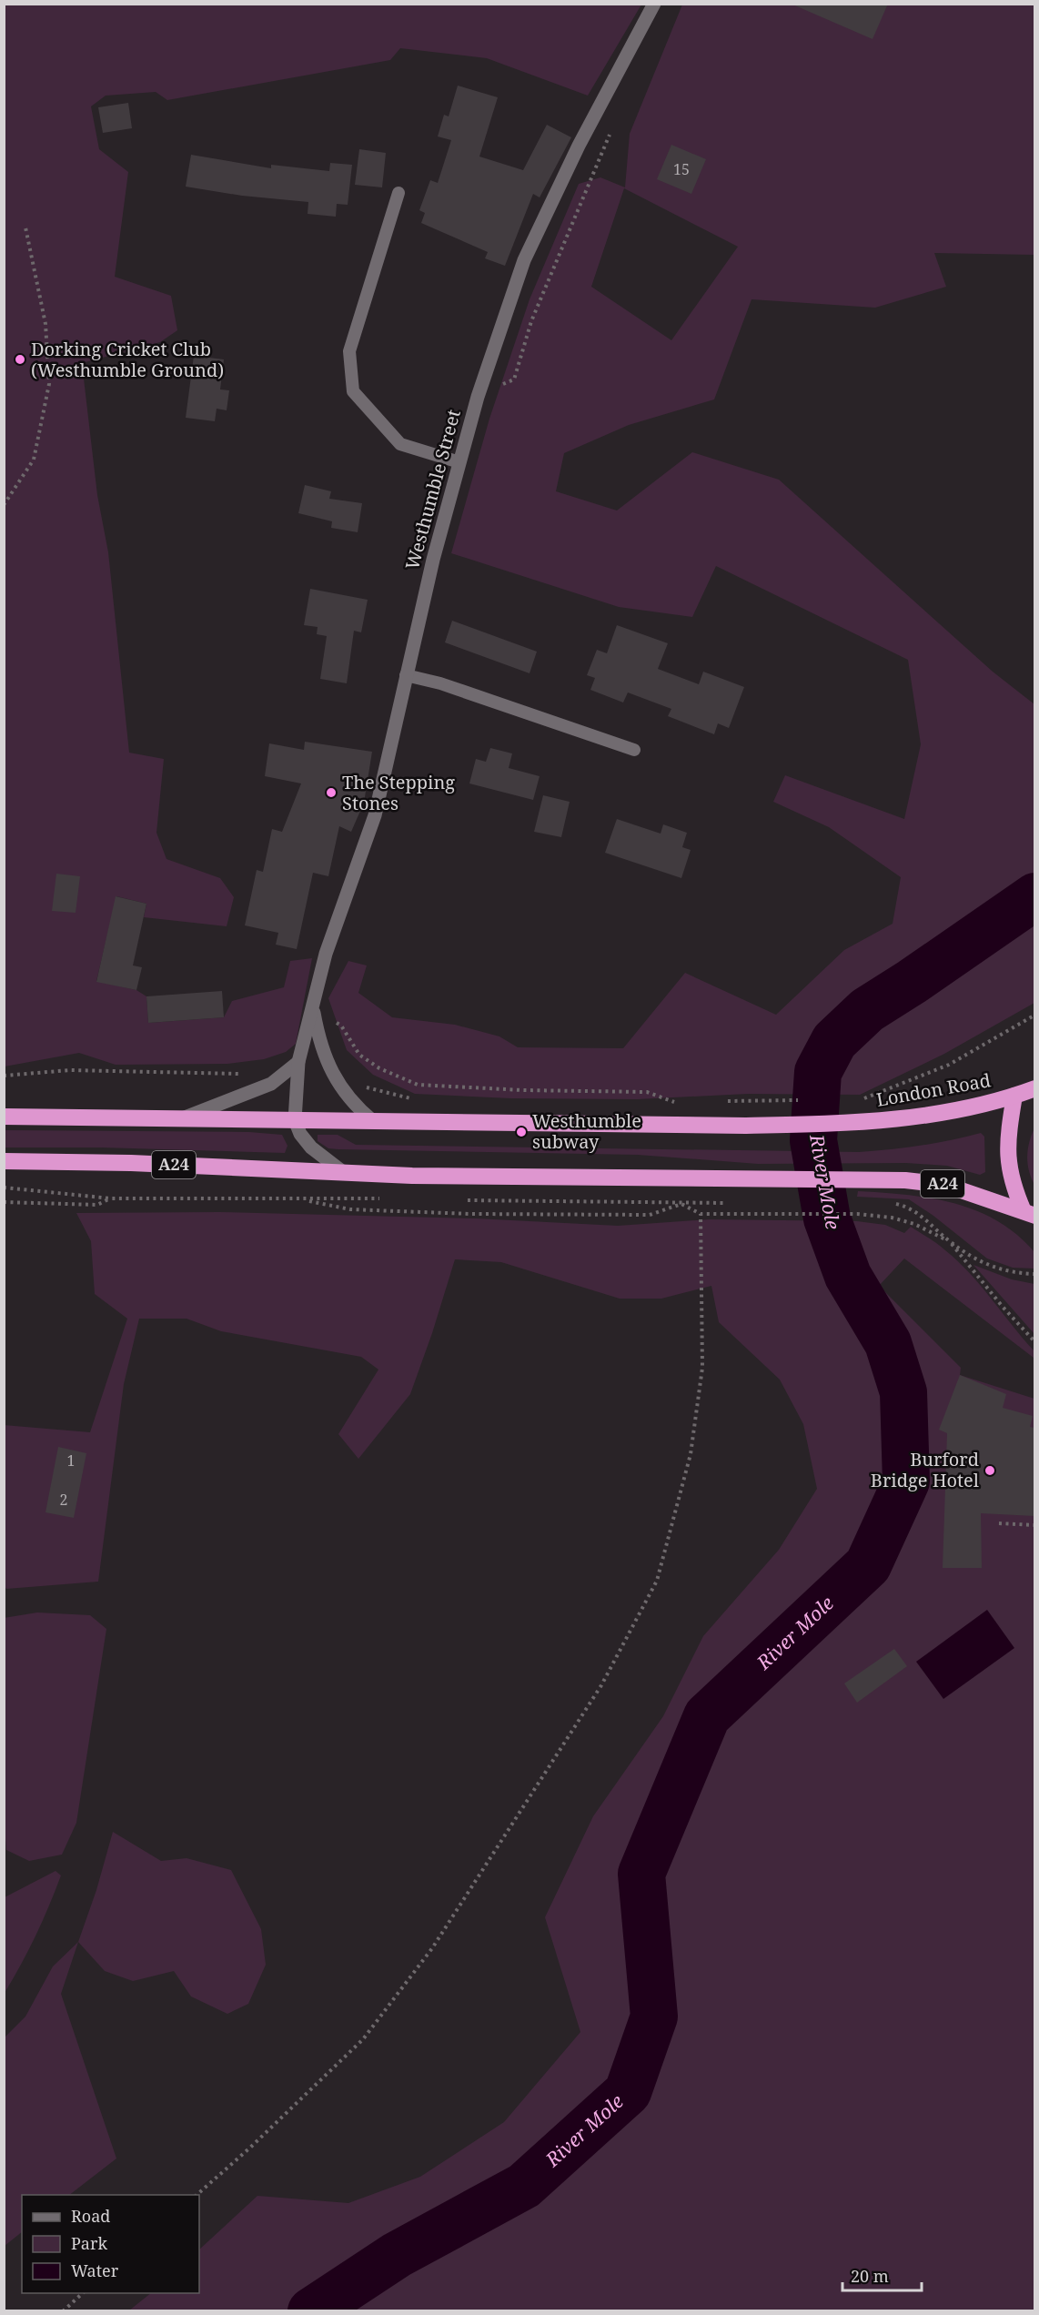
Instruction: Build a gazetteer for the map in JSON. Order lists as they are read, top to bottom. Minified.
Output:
{"streets":{"highway":["London Road","A24"],"street":["Westhumble Street"]},"crossings":[["Westhumble Street","London Road"]],"water":["River Mole"],"places":["Dorking Cricket Club (Westhumble Ground)","The Stepping Stones","Westhumble subway","Burford Bridge Hotel"],"house_numbers":["15","1","2"],"legend":["Road","Park","Water"],"scale_bar":"20 m"}
